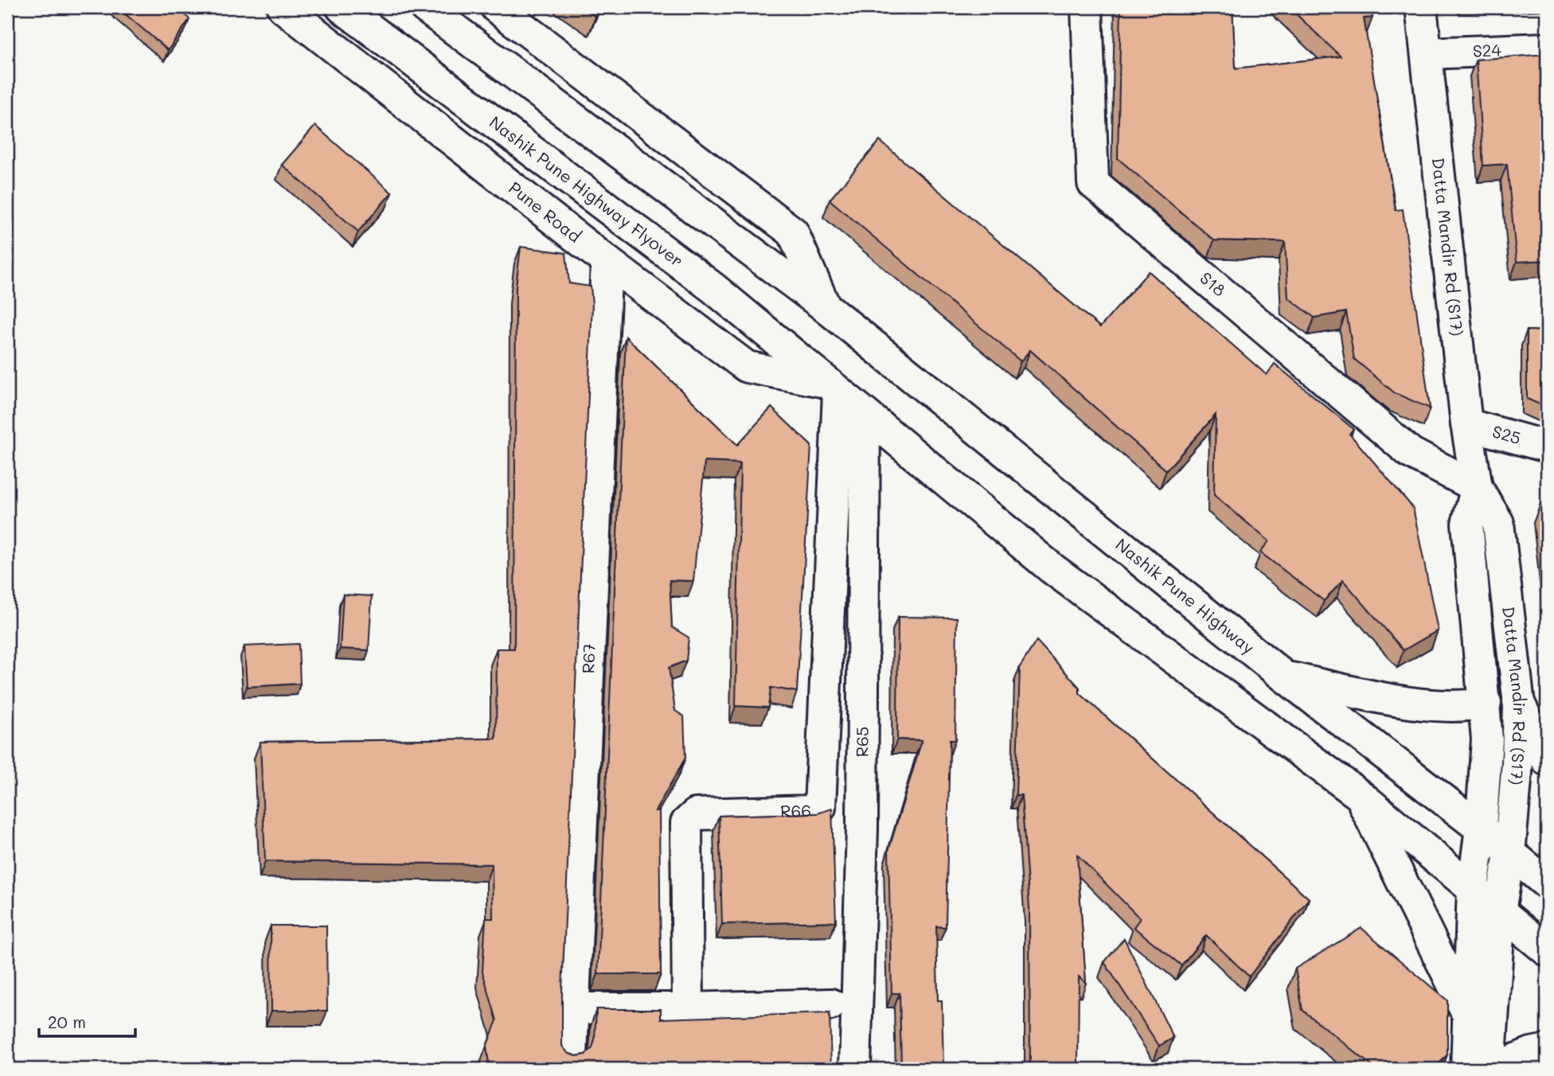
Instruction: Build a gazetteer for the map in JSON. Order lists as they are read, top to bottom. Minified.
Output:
{"streets":{"main road":["S24","Nashik Pune Highway Flyover","Pune Road","Datta Mandir Rd (S17)","S18","S25","Nashik Pune Highway","R67","R65","R66"]},"crossings":[["S24","Datta Mandir Rd (S17)"],["Nashik Pune Highway Flyover","Pune Road"],["Nashik Pune Highway Flyover","R66"],["Pune Road","R67"],["Pune Road","R66"],["Datta Mandir Rd (S17)","S18"],["Datta Mandir Rd (S17)","S25"],["Datta Mandir Rd (S17)","Nashik Pune Highway"]],"scale_bar":"20 m"}
